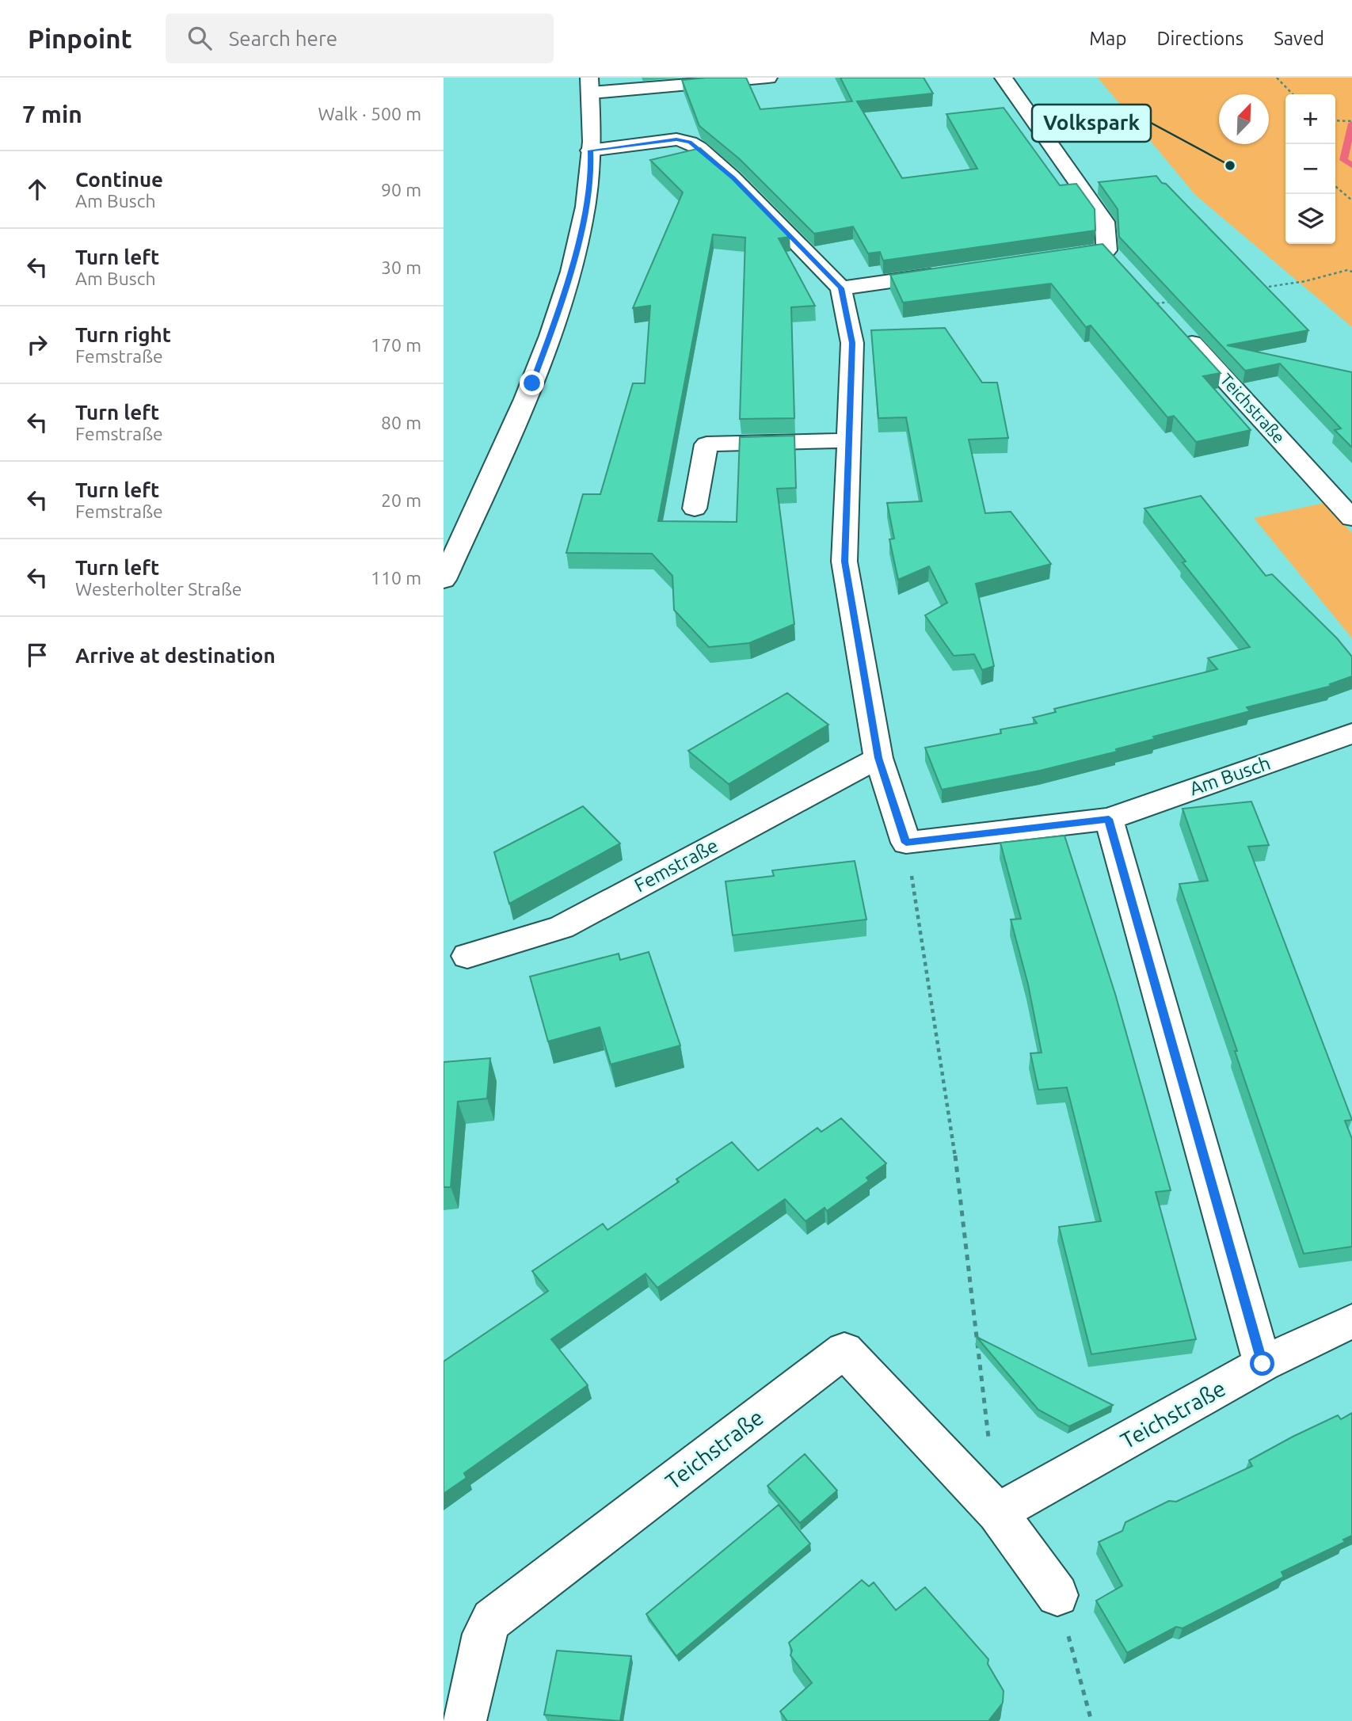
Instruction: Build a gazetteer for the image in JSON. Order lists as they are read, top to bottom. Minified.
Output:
{"streets":{"street":["Teichstraße","Am Busch","Femstraße"]},"places":["Volkspark"],"north":"top right","page":{"header":"Pinpoint","search":"Search here","nav":["Map","Directions","Saved"],"heading":["7 min","Walk · 500 m"],"map_buttons":["+","−"],"list":[["Continue","Am Busch","90 m"],["Turn left","Am Busch","30 m"],["Turn right","Femstraße","170 m"],["Turn left","Femstraße","80 m"],["Turn left","Femstraße","20 m"],["Turn left","Westerholter Straße","110 m"],"Arrive at destination"]}}
